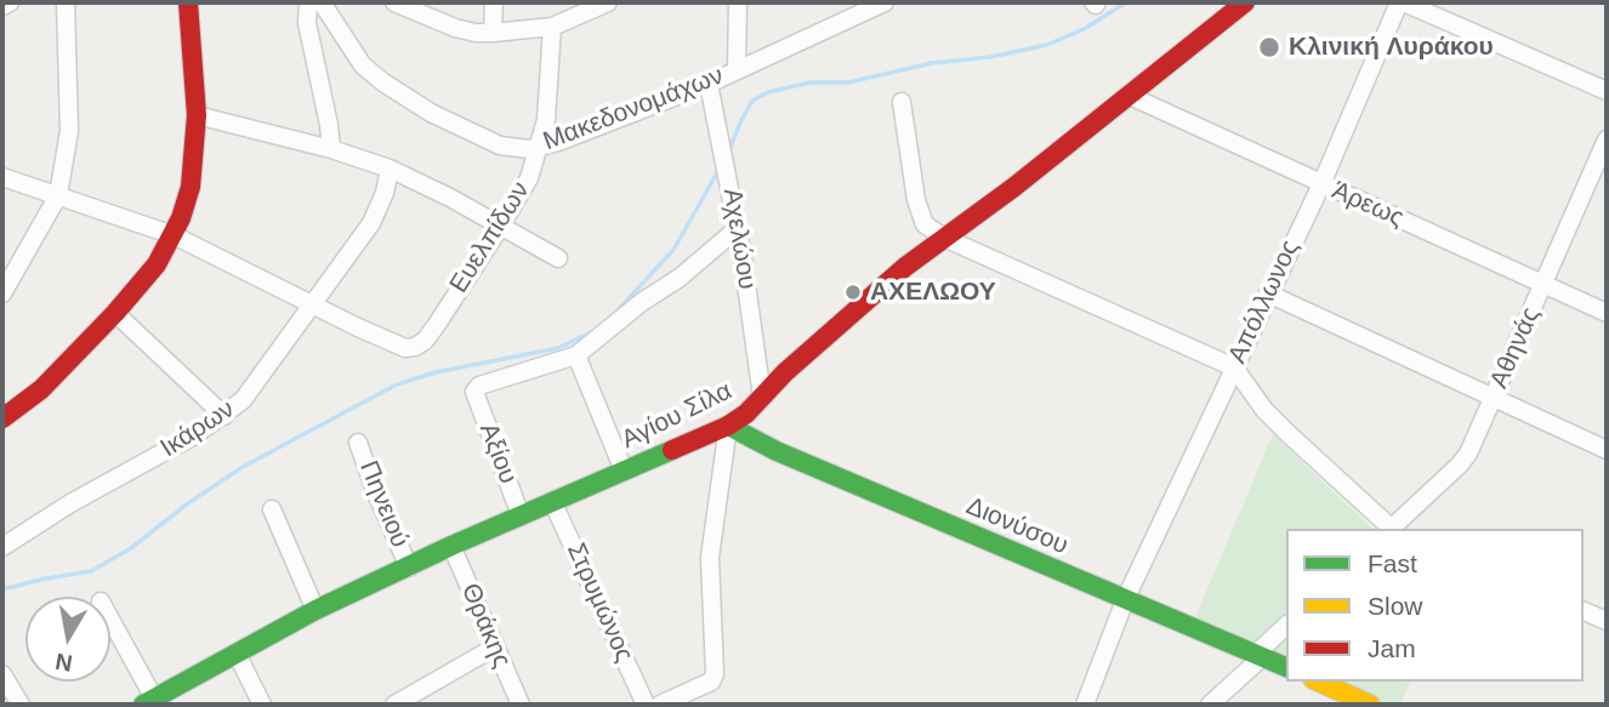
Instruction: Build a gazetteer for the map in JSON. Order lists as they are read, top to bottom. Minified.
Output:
{"streets":{"street":["Μακεδονομάχων","Άρεως","Ευελπίδων","Αχελώου","Απόλλωνος","Αθηνάς","Αγίου Σίλα","Ικάρων","Αξίου","Πηνειού","Διονύσου","Στρυμώνος","Θράκης"]},"crossings":[["Μακεδονομάχων","Ευελπίδων"],["Μακεδονομάχων","Αχελώου"],["Άρεως","Απόλλωνος"],["Άρεως","Αθηνάς"],["Άρεως","Αγίου Σίλα"],["Ευελπίδων","Ικάρων"],["Αχελώου","Αγίου Σίλα"],["Απόλλωνος","Διονύσου"],["Αγίου Σίλα","Αξίου"],["Αγίου Σίλα","Πηνειού"],["Αγίου Σίλα","Διονύσου"],["Αγίου Σίλα","Στρυμώνος"],["Αγίου Σίλα","Θράκης"]],"places":["Κλινική Λυράκου","ΑΧΕΛΩΟΥ"],"legend":["Fast","Slow","Jam"],"north":"bottom"}
